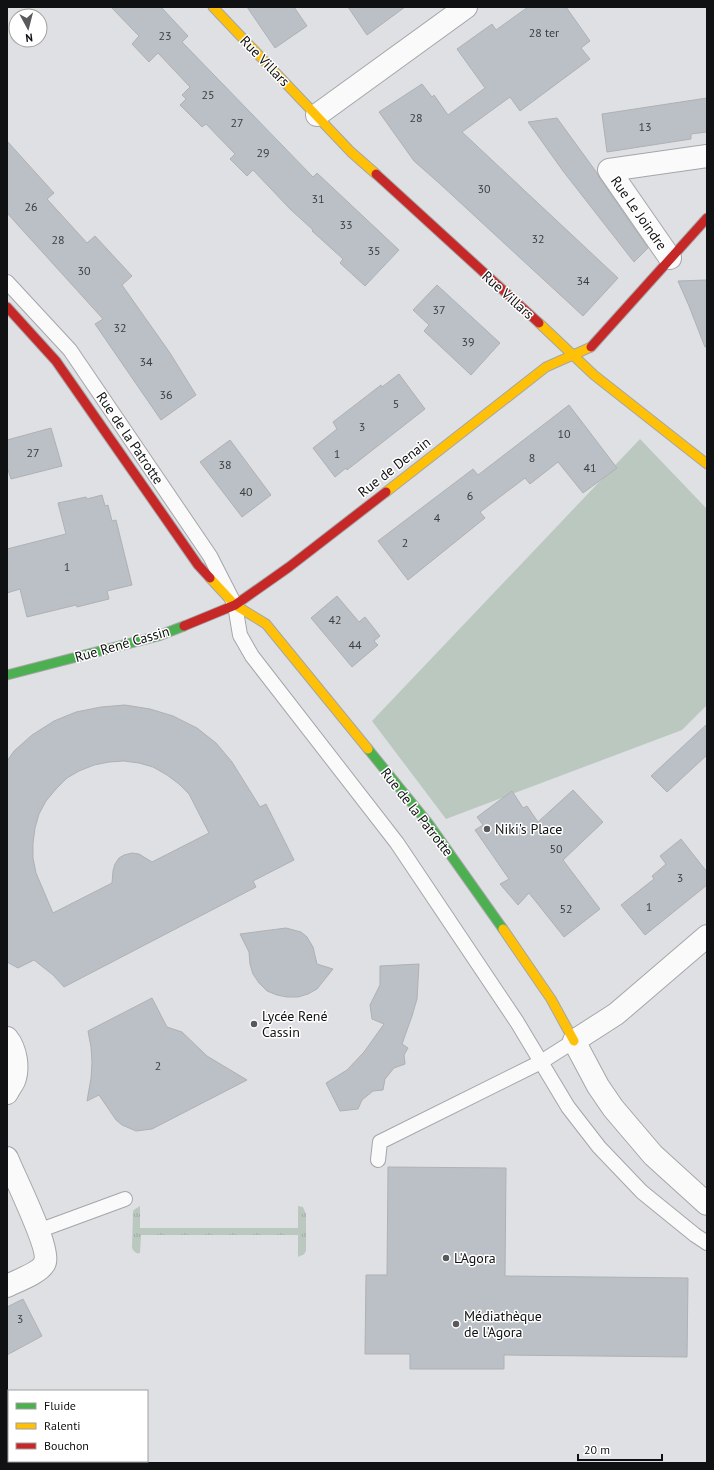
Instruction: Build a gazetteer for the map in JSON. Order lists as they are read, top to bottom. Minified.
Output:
{"streets":{"street":["Rue Villars","Rue Le Joindre","Rue de la Patrotte","Rue de Denain","Rue René Cassin"]},"crossings":[["Rue Villars","Rue Le Joindre"],["Rue Villars","Rue de Denain"],["Rue Le Joindre","Rue de Denain"],["Rue de la Patrotte","Rue de Denain"],["Rue de la Patrotte","Rue René Cassin"],["Rue de Denain","Rue René Cassin"]],"places":["Niki's Place","Lycée René Cassin","L'Agora","Médiathèque de l'Agora"],"house_numbers":["28 ter","23","25","28","27","13","29","30","31","26","33","32","28","35","30","34","37","32","39","34","36","5","3","10","27","1","8","38","41","40","6","4","2","1","42","44","50","3","1","52","2","3"],"legend":["Fluide","Ralenti","Bouchon"],"scale_bar":"20 m","north":"bottom"}
